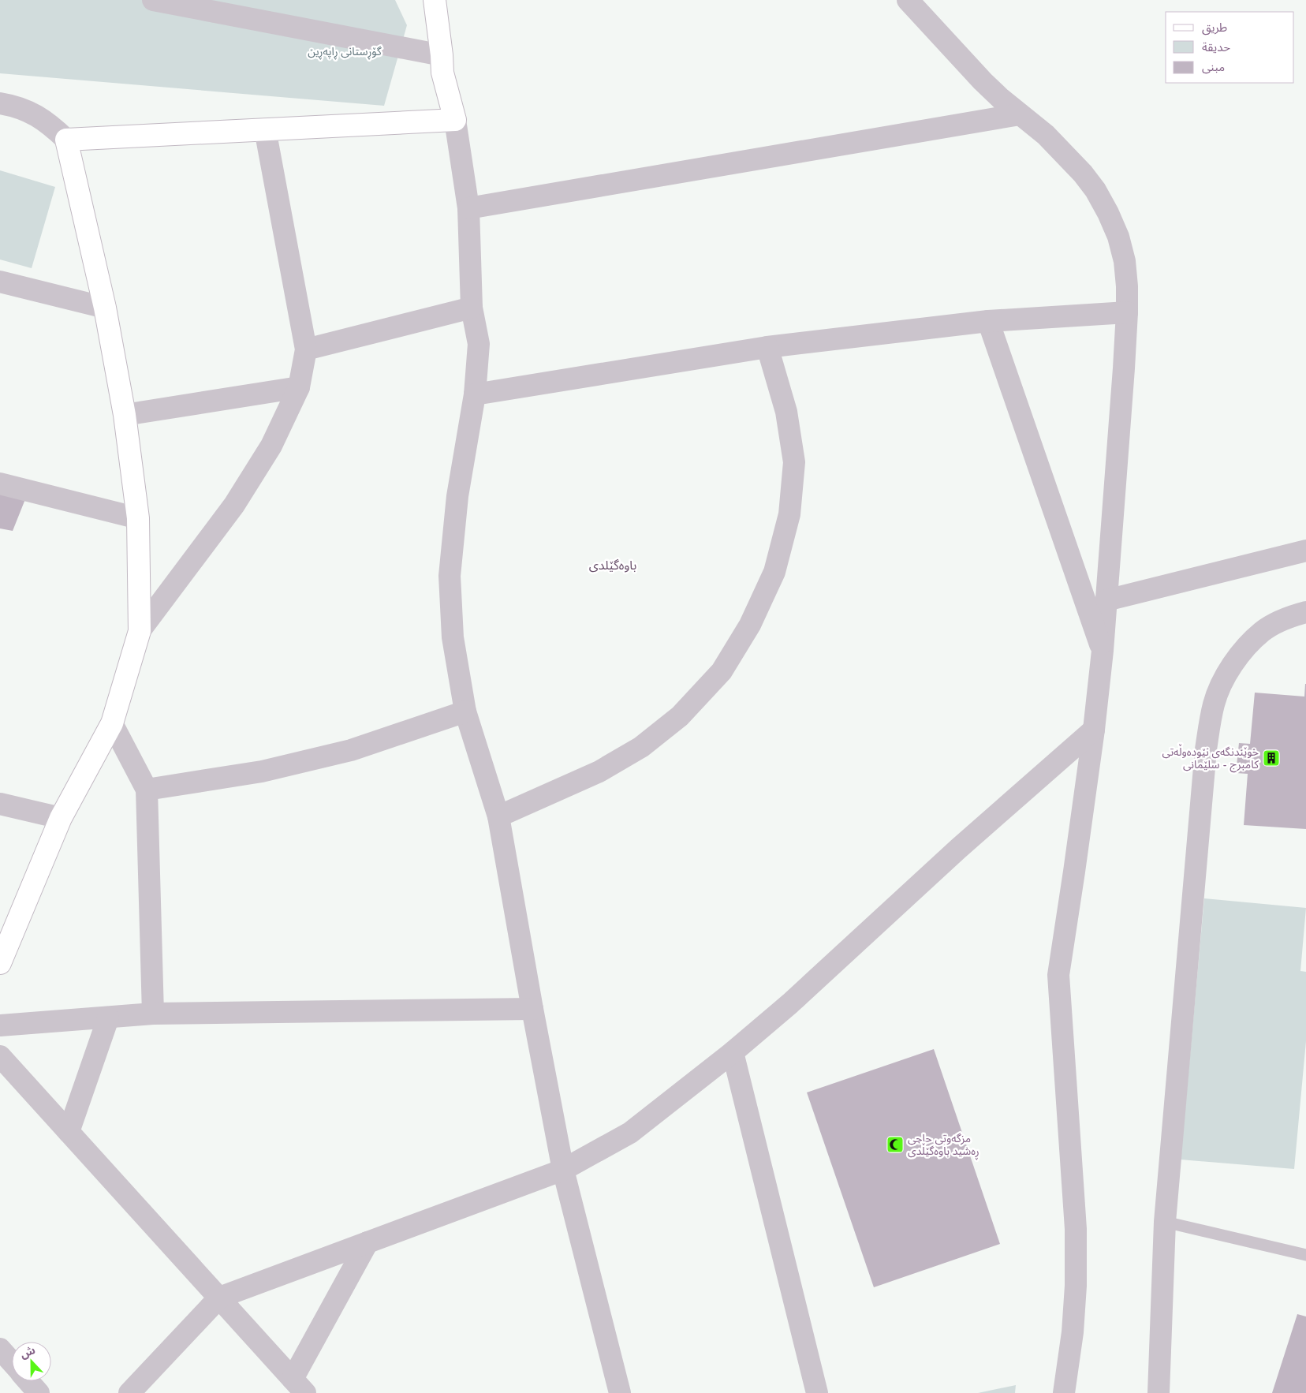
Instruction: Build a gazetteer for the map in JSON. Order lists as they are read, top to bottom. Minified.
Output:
{"districts":["باوەگێلدی"],"parks":["گۆڕستانی ڕاپەڕین"],"places":{"building":["خوێندنگەی نێودەوڵەتی کامبرج - سلێمانی"],"mosque":["مزگەوتی حاجی ڕەشید باوەگێڵدی"]},"legend":["طريق","حديقة","مبنى"],"north":"top"}
